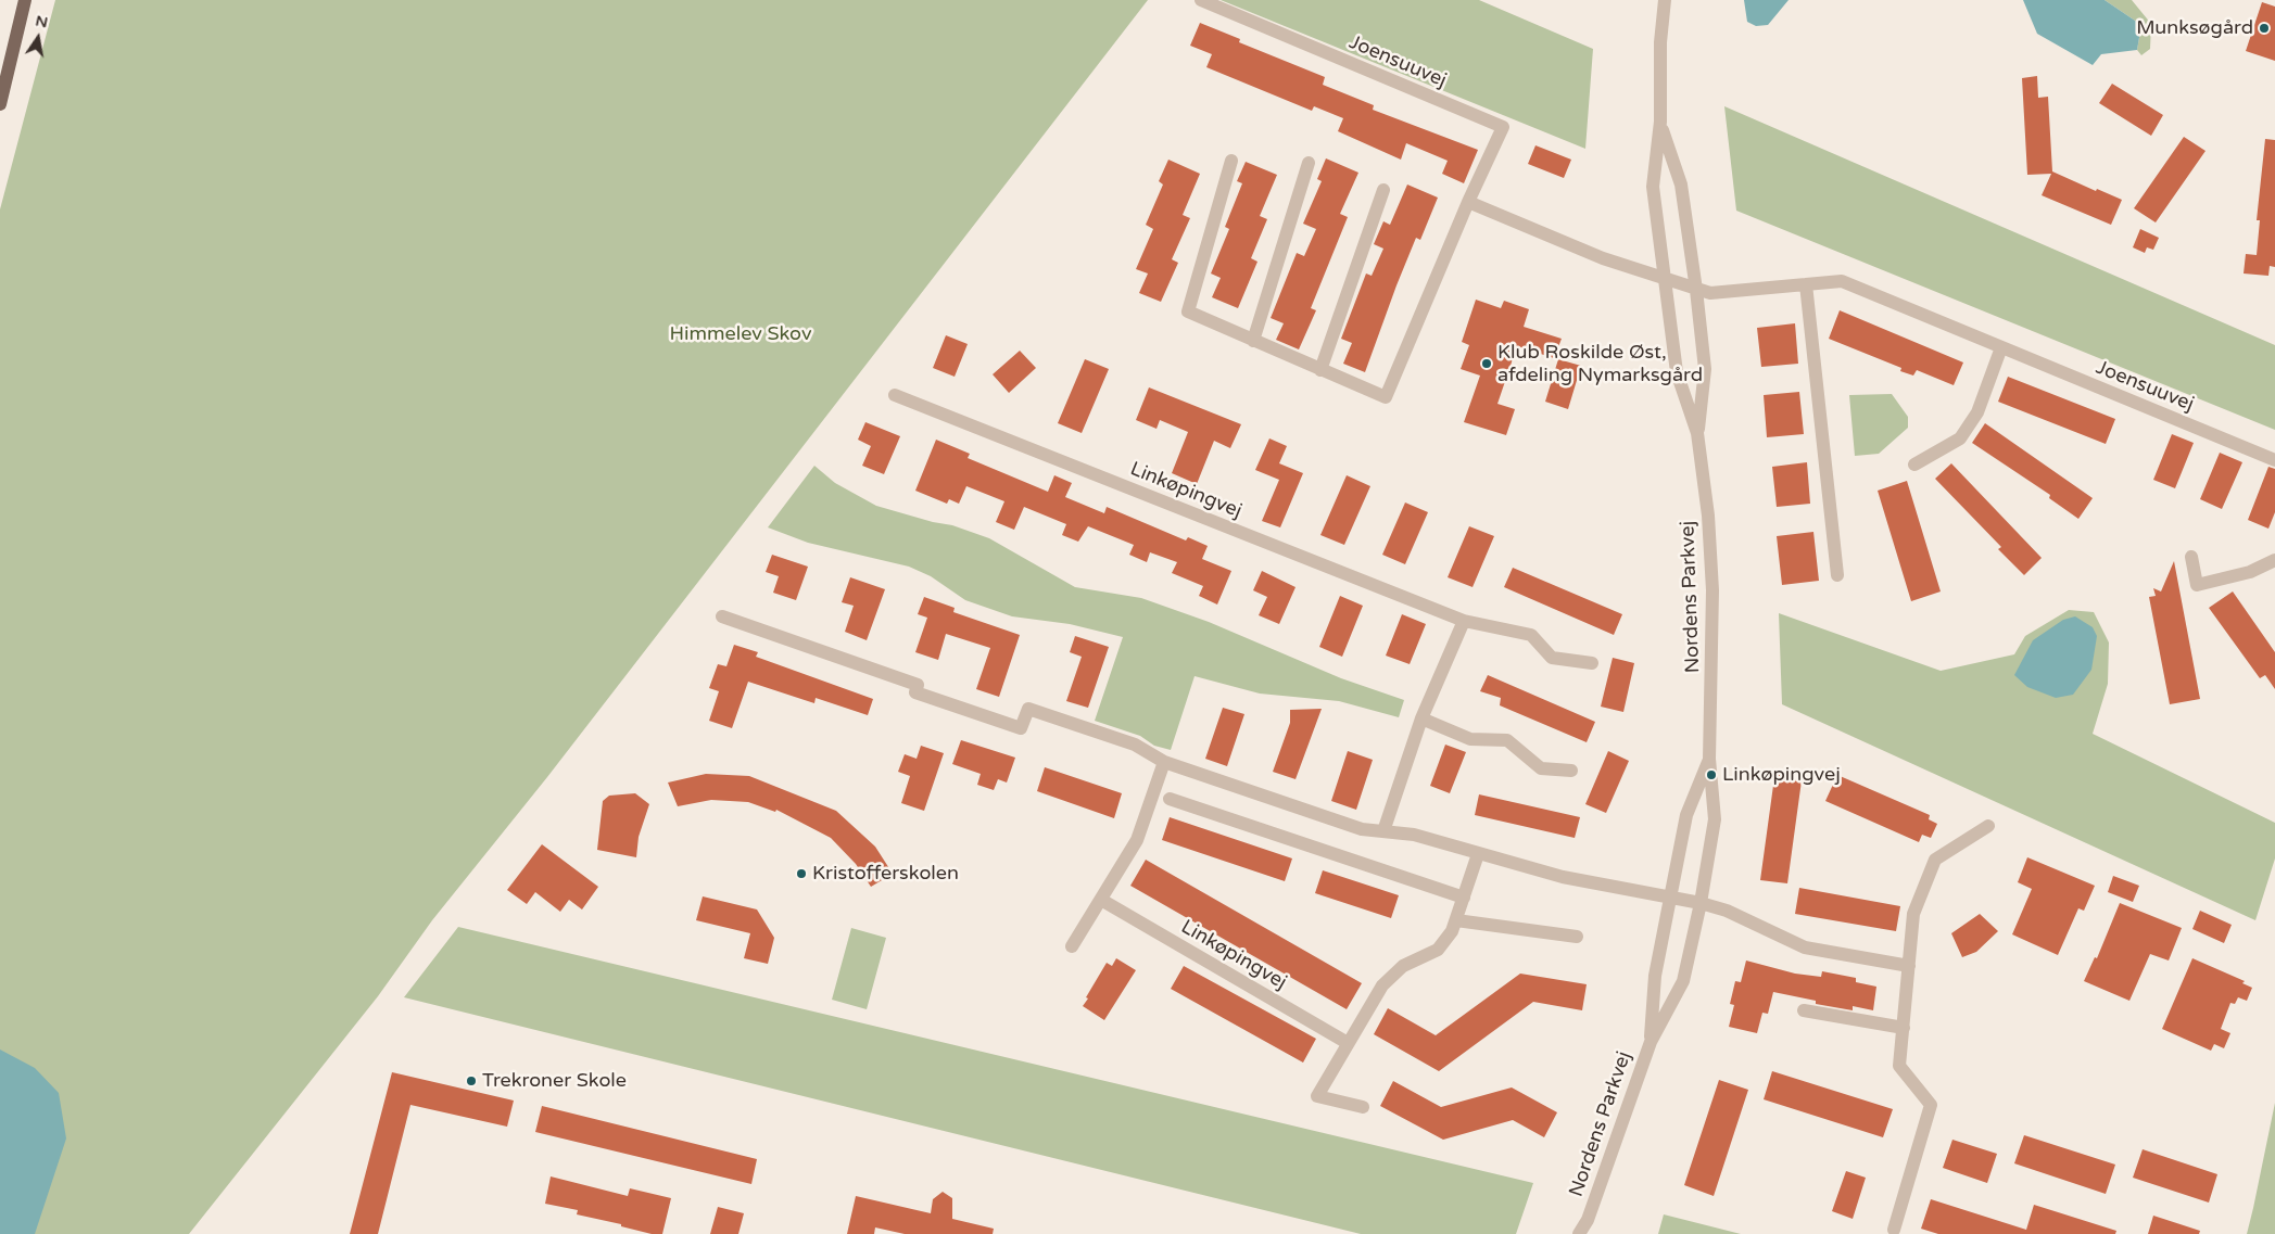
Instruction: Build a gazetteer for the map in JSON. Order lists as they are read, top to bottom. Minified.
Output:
{"streets":{"street":["Joensuuvej","Linkøpingvej","Nordens Parkvej"]},"crossings":[["Joensuuvej","Nordens Parkvej"]],"parks":["Himmelev Skov"],"places":["Munksøgård","Klub Roskilde Øst, afdeling Nymarksgård","Linkøpingvej","Kristofferskolen","Trekroner Skole"],"north":"top"}
